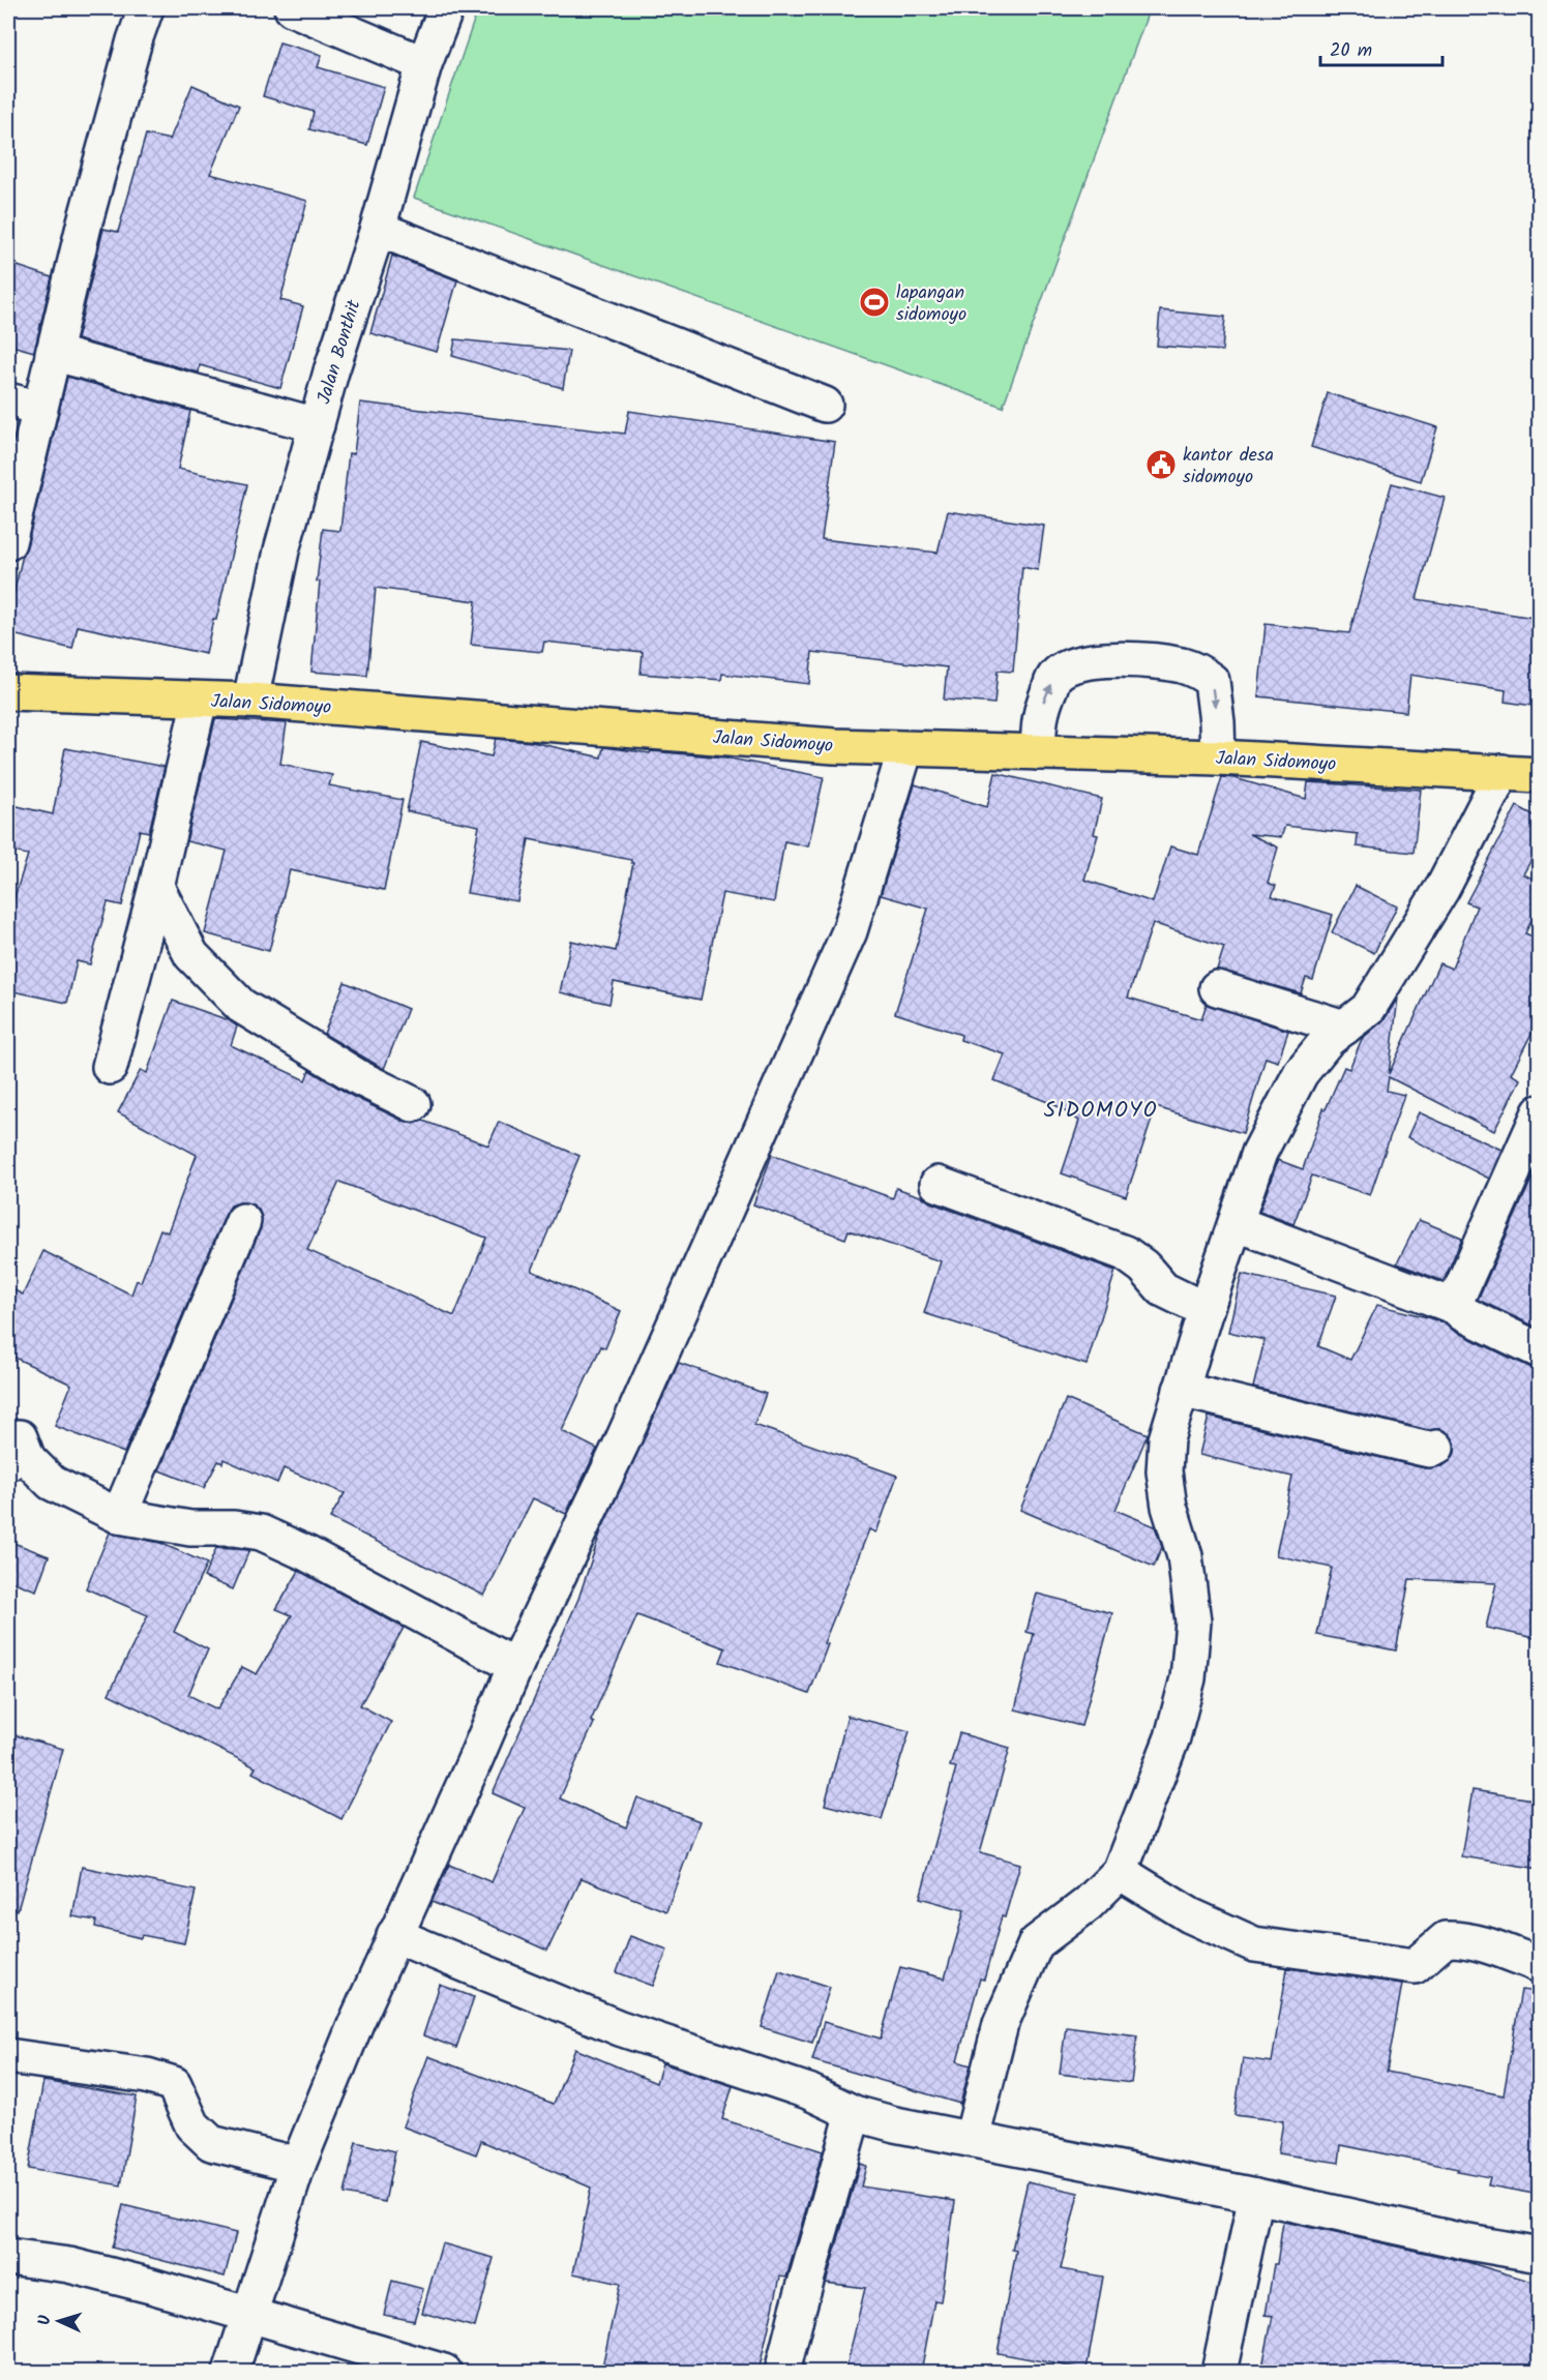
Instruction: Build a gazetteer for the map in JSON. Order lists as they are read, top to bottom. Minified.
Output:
{"streets":{"main road":["Jalan Sidomoyo"],"street":["Jalan Bonthit"]},"crossings":[["Jalan Bonthit","Jalan Sidomoyo"]],"districts":["SIDOMOYO"],"places":{"sports":["lapangan sidomoyo"],"public building":["kantor desa sidomoyo"]},"scale_bar":"20 m","north":"left"}
